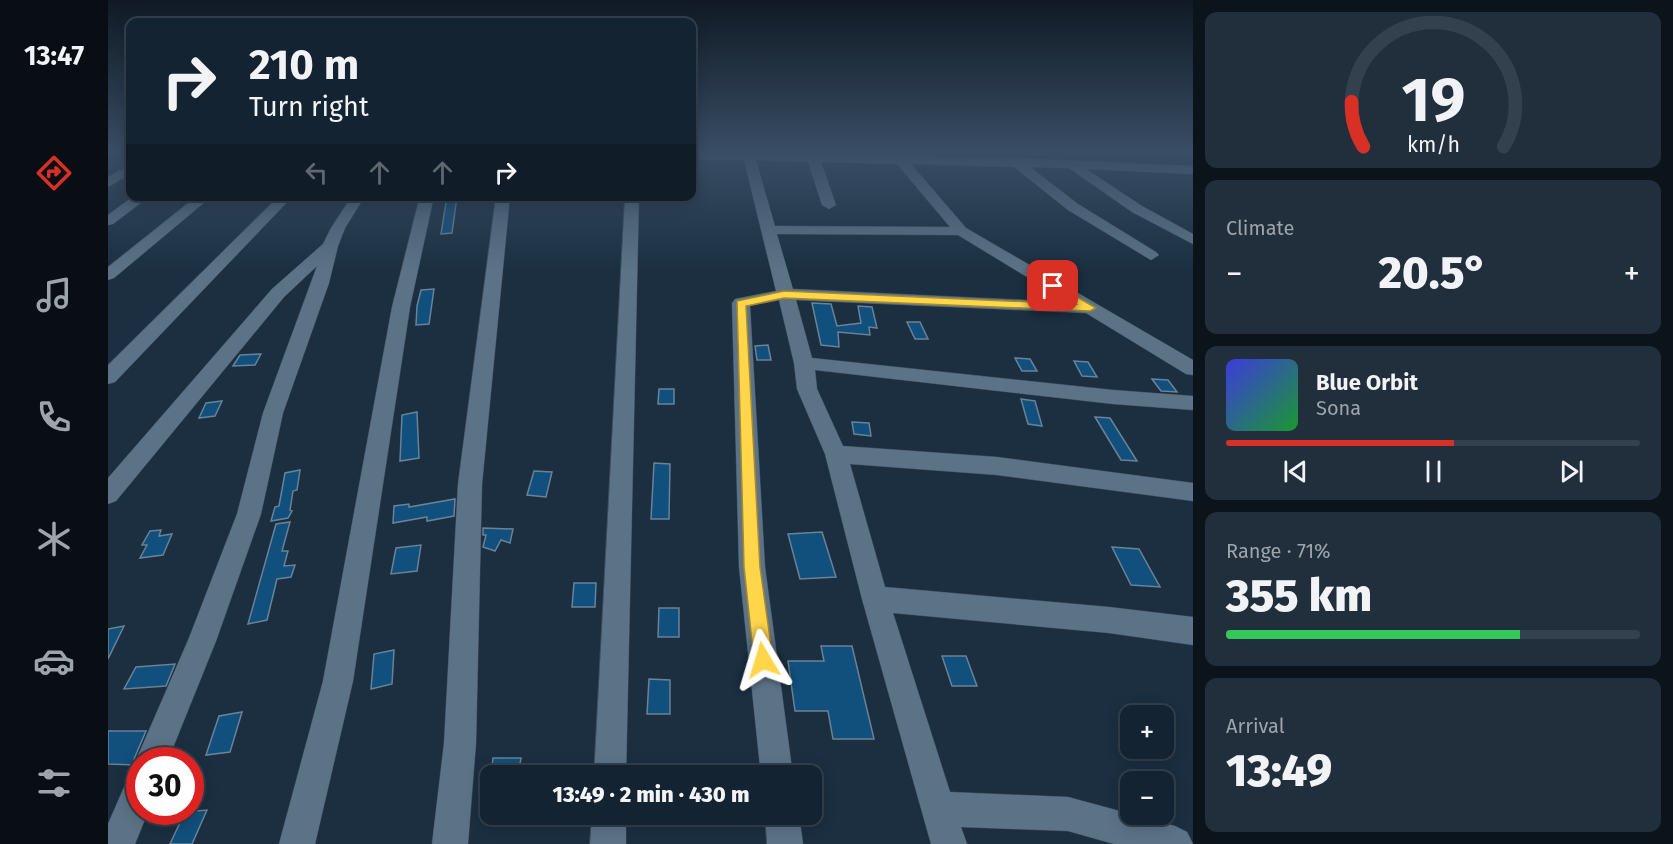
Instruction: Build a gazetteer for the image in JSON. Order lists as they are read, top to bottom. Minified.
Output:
{"page":{"tabs":"13:47","turn":["210 m","Turn right"],"tile":["Climate",["Range · 71%","355 km"],["Arrival","13:49"]],"heat":["−","20.5°","+"],"song":["Blue Orbit","Sona"],"map_buttons":["+","−"],"limit":"30","trip":"13:49 · 2 min · 430 m","gauge":["19","km/h"]}}
